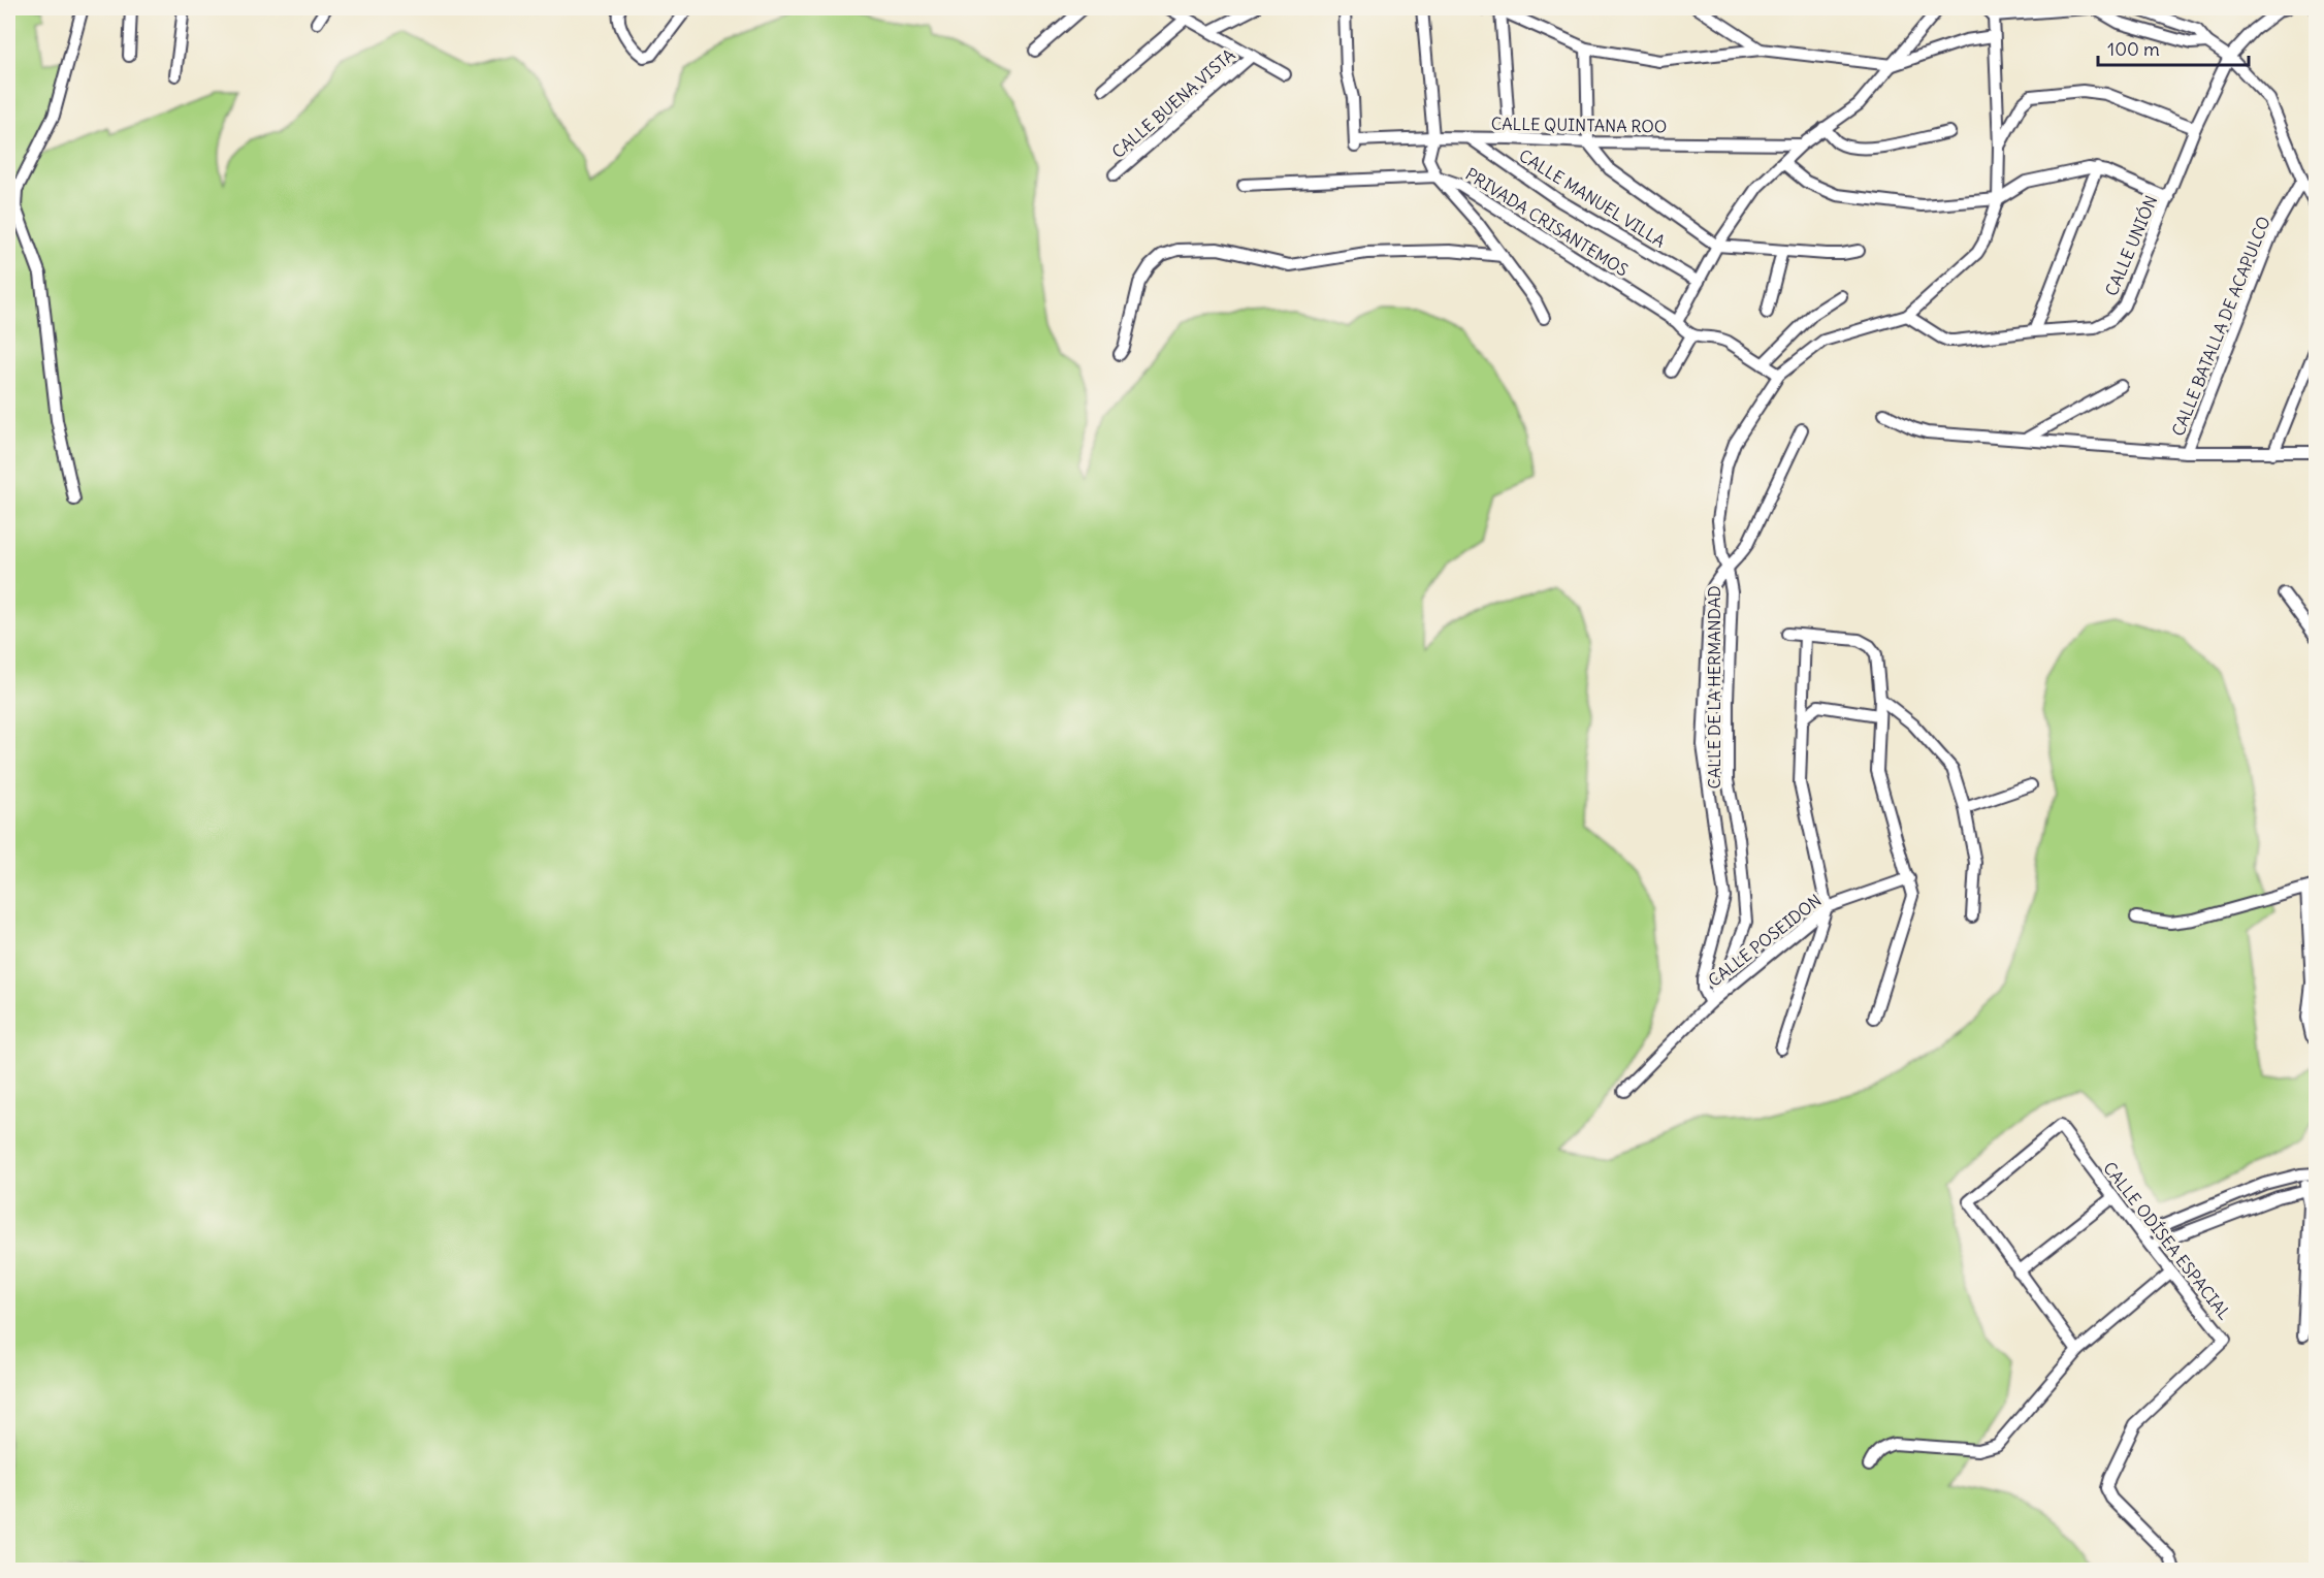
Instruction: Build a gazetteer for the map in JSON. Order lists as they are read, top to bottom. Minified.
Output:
{"streets":{"street":["CALLE BUENA VISTA","CALLE QUINTANA ROO","CALLE MANUEL VILLA","PRIVADA CRISANTEMOS","CALLE UNIÓN","CALLE BATALLA DE ACAPULCO","CALLE DE LA HERMANDAD","CALLE POSEIDON","CALLE ODÍSEA ESPACIAL"]},"crossings":[["CALLE QUINTANA ROO","CALLE MANUEL VILLA"],["CALLE UNIÓN","CALLE DE LA HERMANDAD"],["CALLE DE LA HERMANDAD","CALLE POSEIDON"]],"scale_bar":"100 m"}
